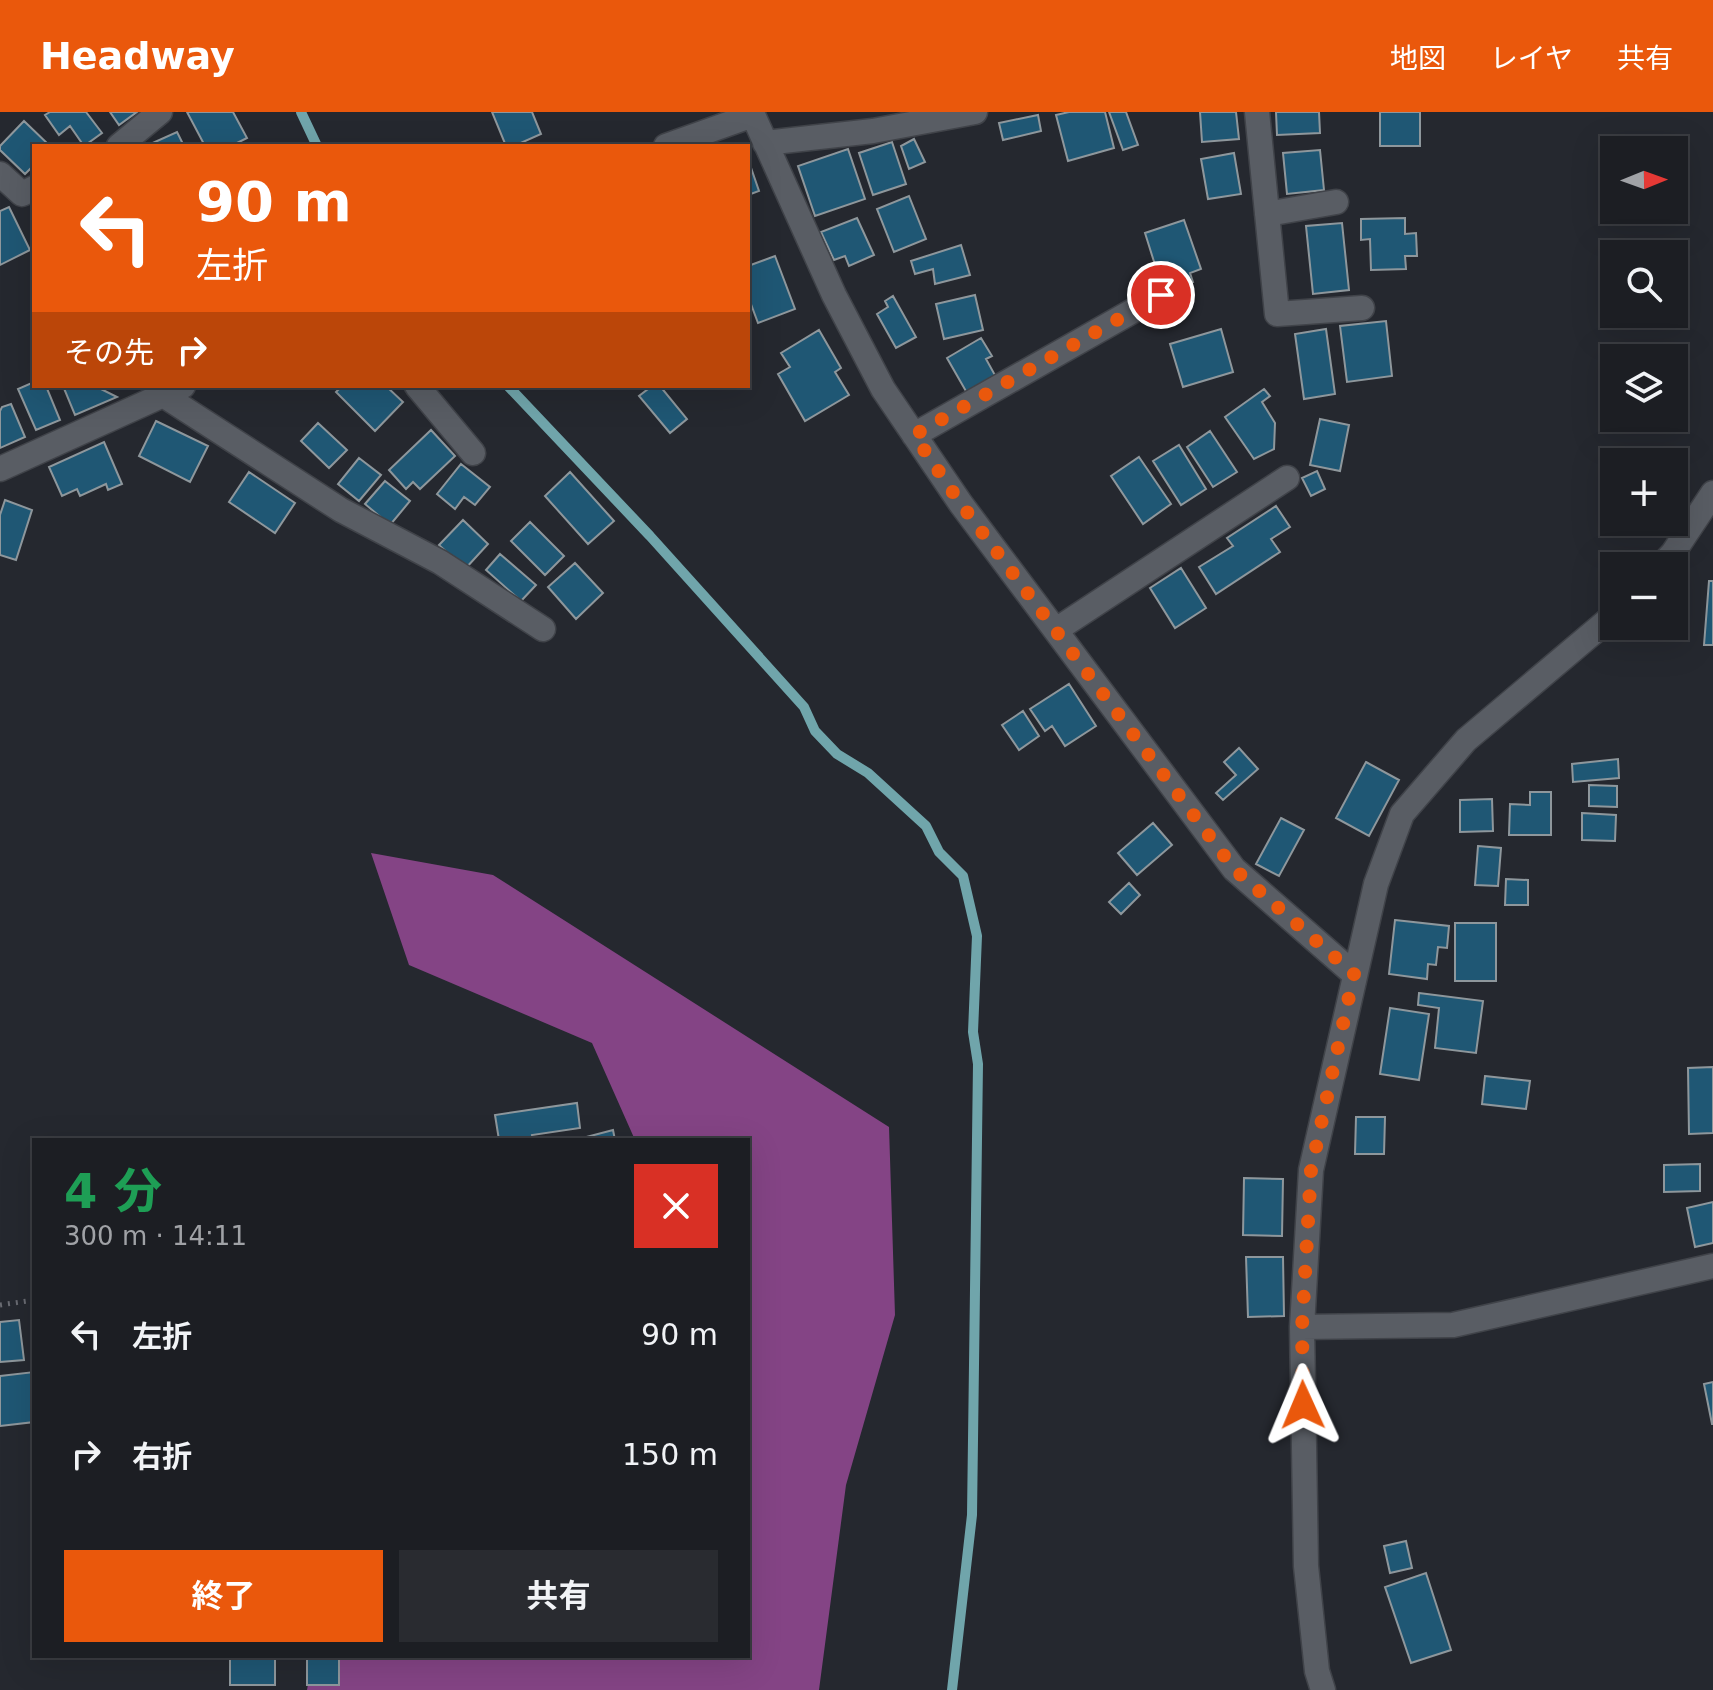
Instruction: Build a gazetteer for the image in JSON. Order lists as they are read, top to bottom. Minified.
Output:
{"north":"right","page":{"header":"Headway","nav":["地図","レイヤ","共有"],"map_buttons":["+","−"],"turn":["90 m","左折"],"then":"その先","heading":["4 分","300 m · 14:11"],"list":[{"name":"左折","value":"90 m"},{"name":"右折","value":"150 m"}],"buttons":["終了","共有"]}}
